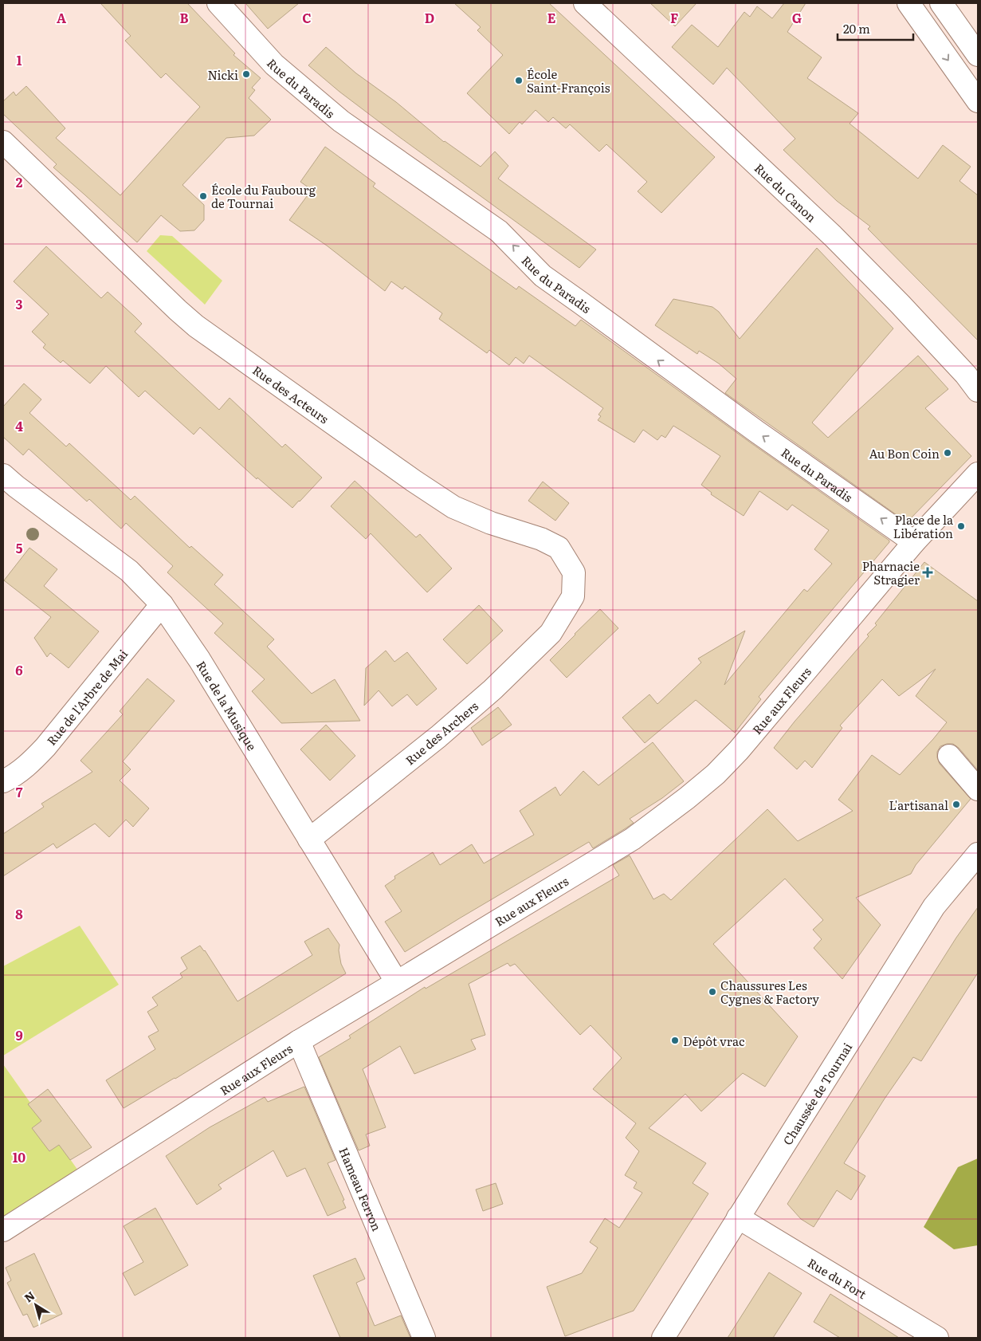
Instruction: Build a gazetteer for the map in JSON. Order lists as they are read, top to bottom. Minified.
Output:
{"streets":{"street":["Rue du Paradis","Rue du Canon","Rue des Acteurs","Rue de l'Arbre de Mai","Rue aux Fleurs","Rue de la Musique","Rue des Archers","Chaussée de Tournai","Hameau Ferron","Rue du Fort"]},"crossings":[["Rue du Paradis","Rue aux Fleurs"],["Rue des Acteurs","Rue des Archers"],["Rue de l'Arbre de Mai","Rue de la Musique"],["Rue aux Fleurs","Rue de la Musique"],["Rue aux Fleurs","Hameau Ferron"],["Rue de la Musique","Rue des Archers"],["Chaussée de Tournai","Rue du Fort"]],"one_way":["Rue du Paradis"],"places":{"other":["Nicki","École Saint-François","École du Faubourg de Tournai","Au Bon Coin","Place de la Libération","L'artisanal","Chaussures Les Cygnes & Factory","Dépôt vrac"],"health":["Pharnacie Stragier"]},"scale_bar":"20 m","north":"top left","grid":{"columns":["A","B","C","D","E","F","G"],"rows":["1","2","3","4","5","6","7","8","9","10"]}}
